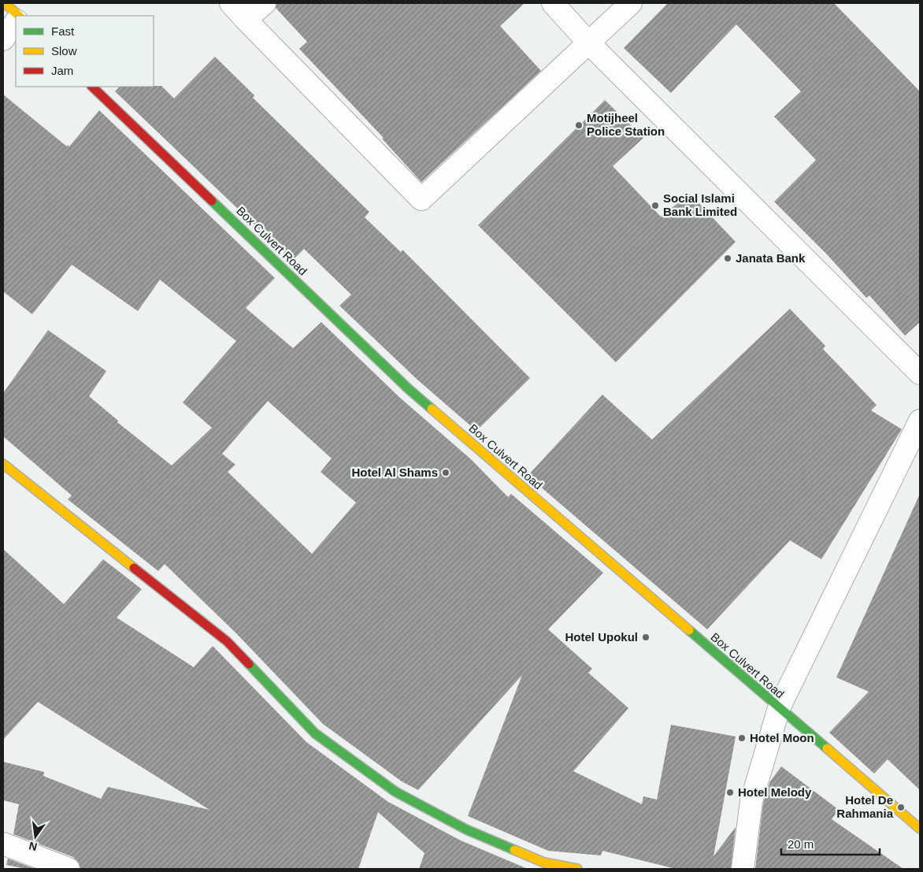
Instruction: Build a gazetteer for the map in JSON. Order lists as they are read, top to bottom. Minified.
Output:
{"streets":{"street":["Box Culvert Road"]},"places":["Motijheel Police Station","Social Islami Bank Limited","Janata Bank","Hotel Al Shams","Hotel Upokul","Hotel Moon","Hotel Melody","Hotel De Rahmania"],"legend":["Fast","Slow","Jam"],"scale_bar":"20 m","north":"bottom"}
